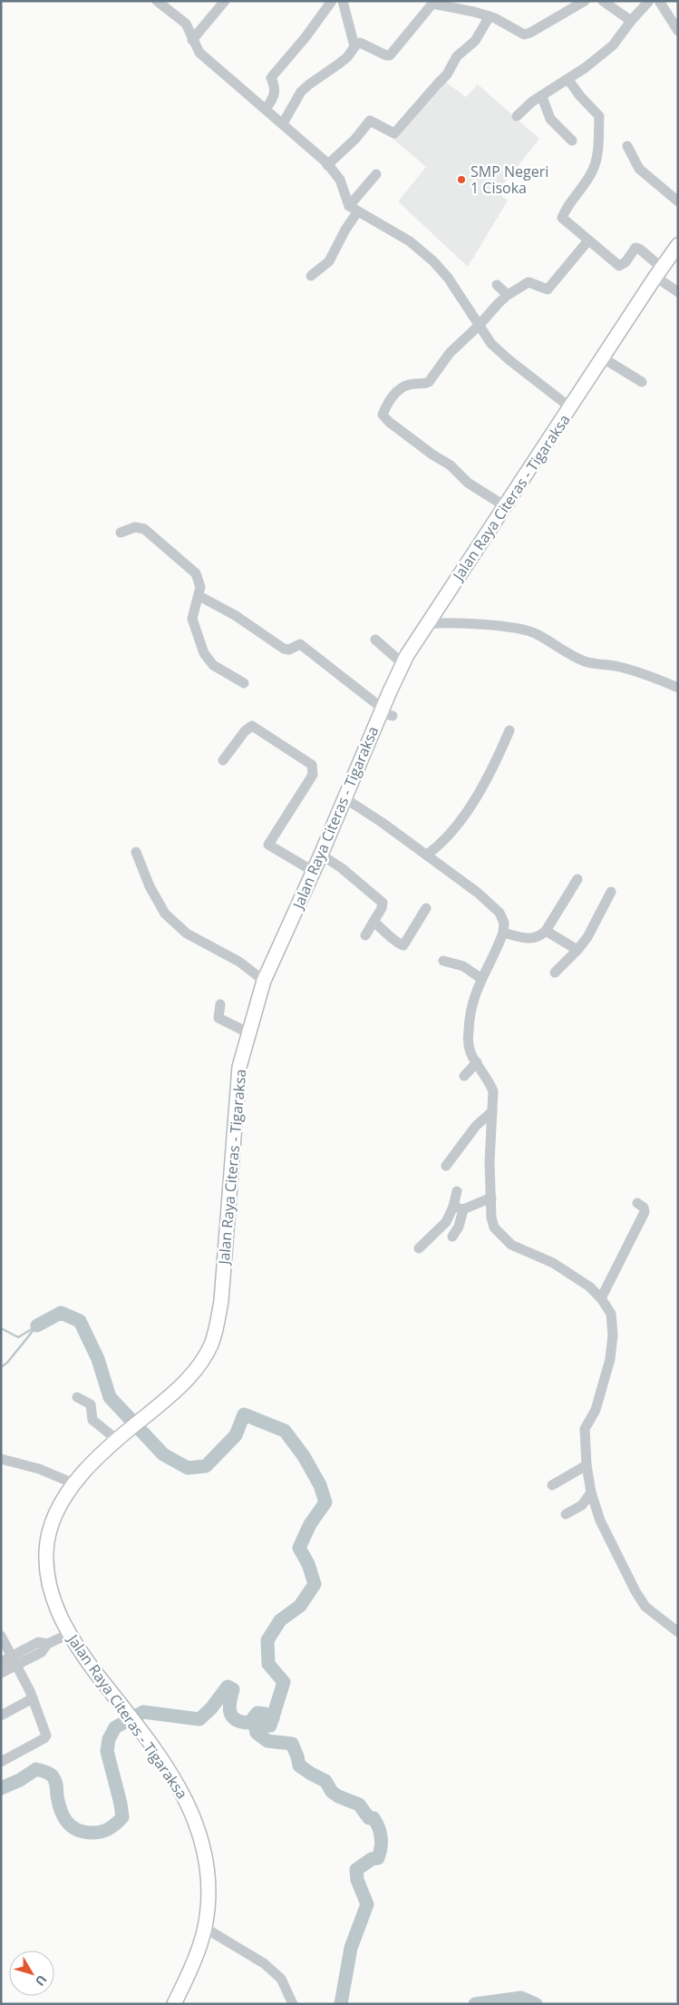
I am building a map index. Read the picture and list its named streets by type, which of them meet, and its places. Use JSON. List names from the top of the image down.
{
  "streets": {
    "main road": ["Jalan Raya Citeras - Tigaraksa"]
  },
  "places": ["SMP Negeri 1 Cisoka"],
  "north": "bottom right"
}
